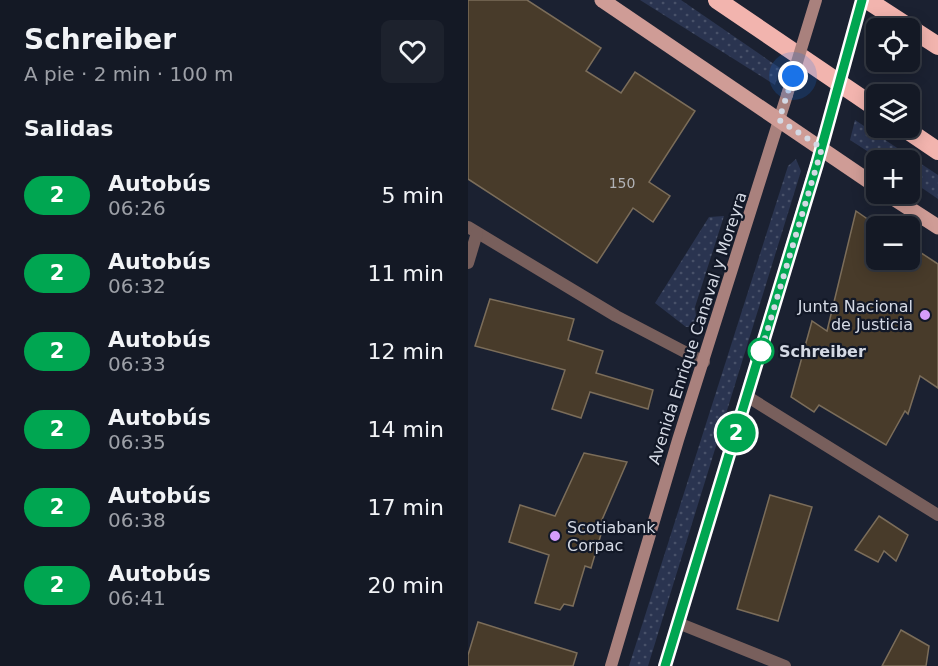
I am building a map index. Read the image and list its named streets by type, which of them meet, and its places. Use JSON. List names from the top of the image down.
{
  "streets": {
    "street": ["Avenida Enrique Canaval y Moreyra"]
  },
  "places": ["Junta Nacional de Justicia", "Schreiber", "Scotiabank Corpac"],
  "lines": ["bus line 2"],
  "house_numbers": ["150"],
  "page": {
    "heading": [
      ["Schreiber", "A pie · 2 min · 100 m"],
      "Salidas"
    ],
    "on_map": "2",
    "map_buttons": ["+", "−"],
    "list": [
      {
        "mark": "2",
        "name": "Autobús",
        "note": "06:26",
        "value": "5 min"
      },
      {
        "mark": "2",
        "name": "Autobús",
        "note": "06:32",
        "value": "11 min"
      },
      {
        "mark": "2",
        "name": "Autobús",
        "note": "06:33",
        "value": "12 min"
      },
      {
        "mark": "2",
        "name": "Autobús",
        "note": "06:35",
        "value": "14 min"
      },
      {
        "mark": "2",
        "name": "Autobús",
        "note": "06:38",
        "value": "17 min"
      },
      {
        "mark": "2",
        "name": "Autobús",
        "note": "06:41",
        "value": "20 min"
      }
    ]
  }
}
